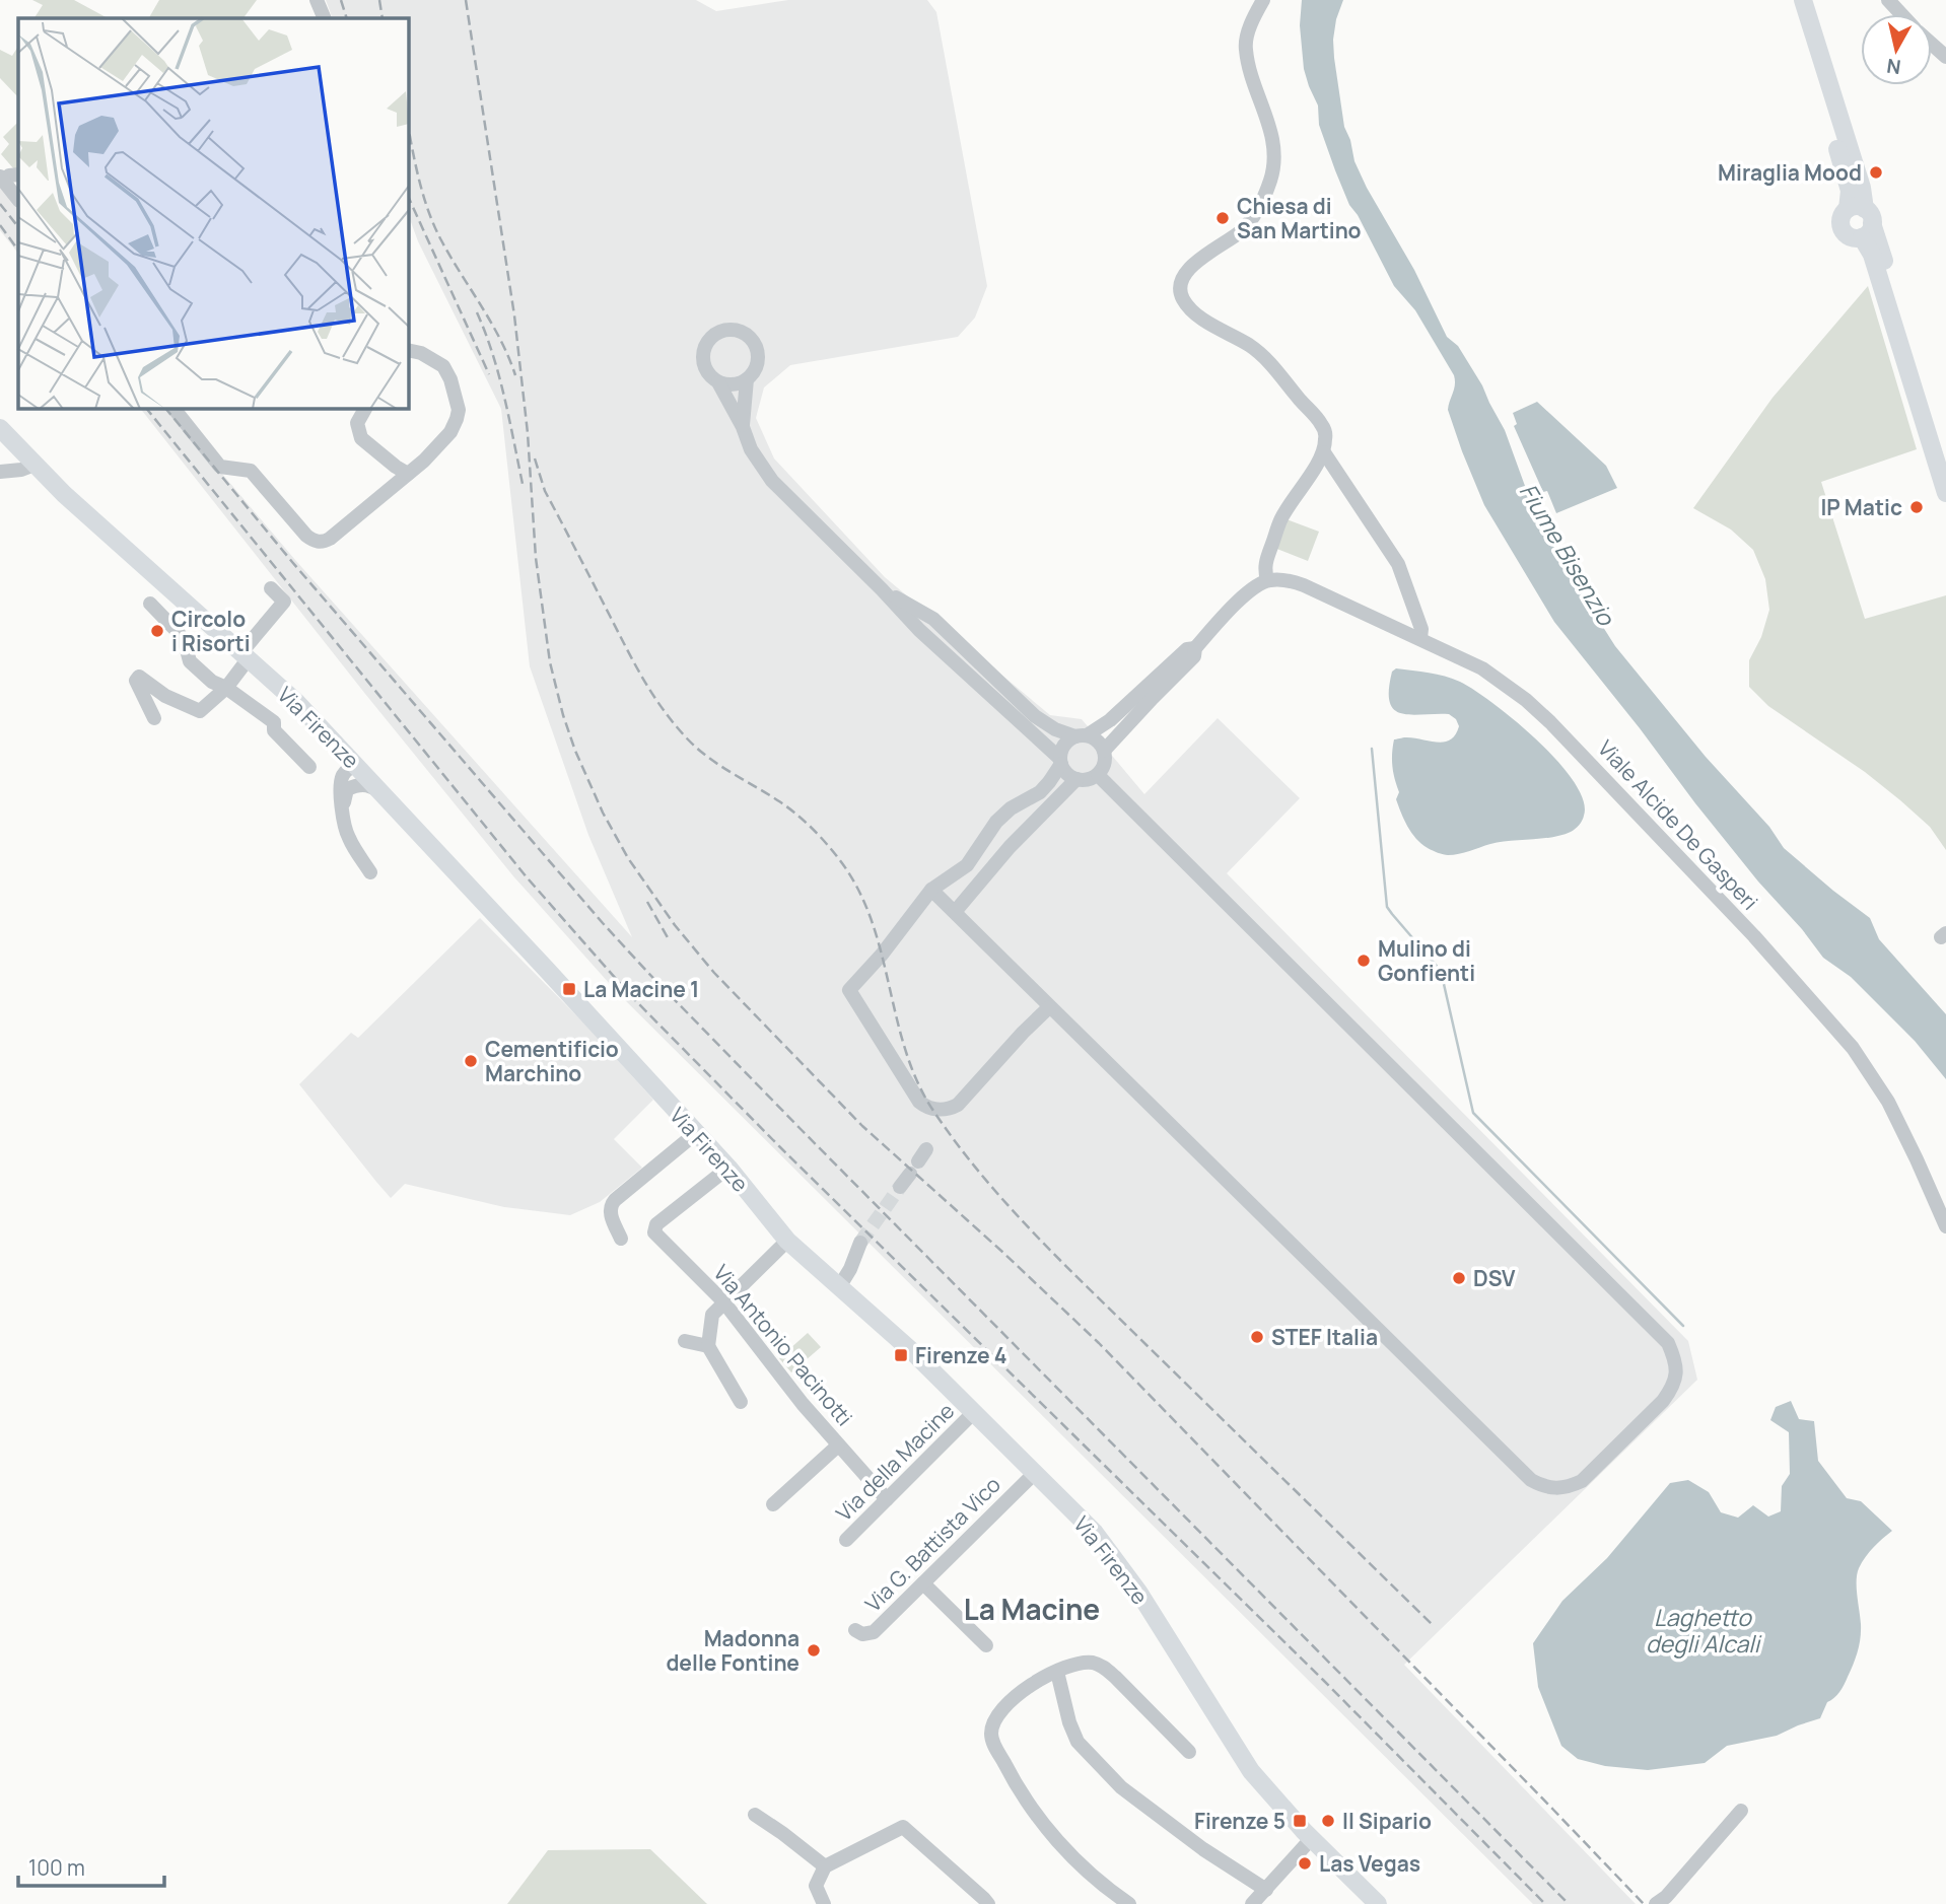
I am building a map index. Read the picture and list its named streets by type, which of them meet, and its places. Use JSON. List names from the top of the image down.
{
  "streets": {
    "main road": ["Via Firenze"],
    "street": [
      "Viale Alcide De Gasperi",
      "Via Antonio Pacinotti",
      "Via della Macine",
      "Via G. Battista Vico"
    ]
  },
  "crossings": [
    ["Via Firenze", "Via Antonio Pacinotti"],
    ["Via Firenze", "Via della Macine"],
    ["Via Firenze", "Via G. Battista Vico"],
    ["Via Antonio Pacinotti", "Via della Macine"]
  ],
  "districts": ["La Macine"],
  "water": ["Fiume Bisenzio", "Laghetto degli Alcali"],
  "places": {
    "other": [
      "Miraglia Mood",
      "Chiesa di San Martino",
      "IP Matic",
      "Circolo i Risorti",
      "Mulino di Gonfienti",
      "Cementificio Marchino",
      "DSV",
      "STEF Italia",
      "Madonna delle Fontine",
      "Il Sipario",
      "Las Vegas"
    ],
    "transit": ["La Macine 1", "Firenze 4", "Firenze 5"]
  },
  "scale_bar": "100 m",
  "north": "bottom"
}
